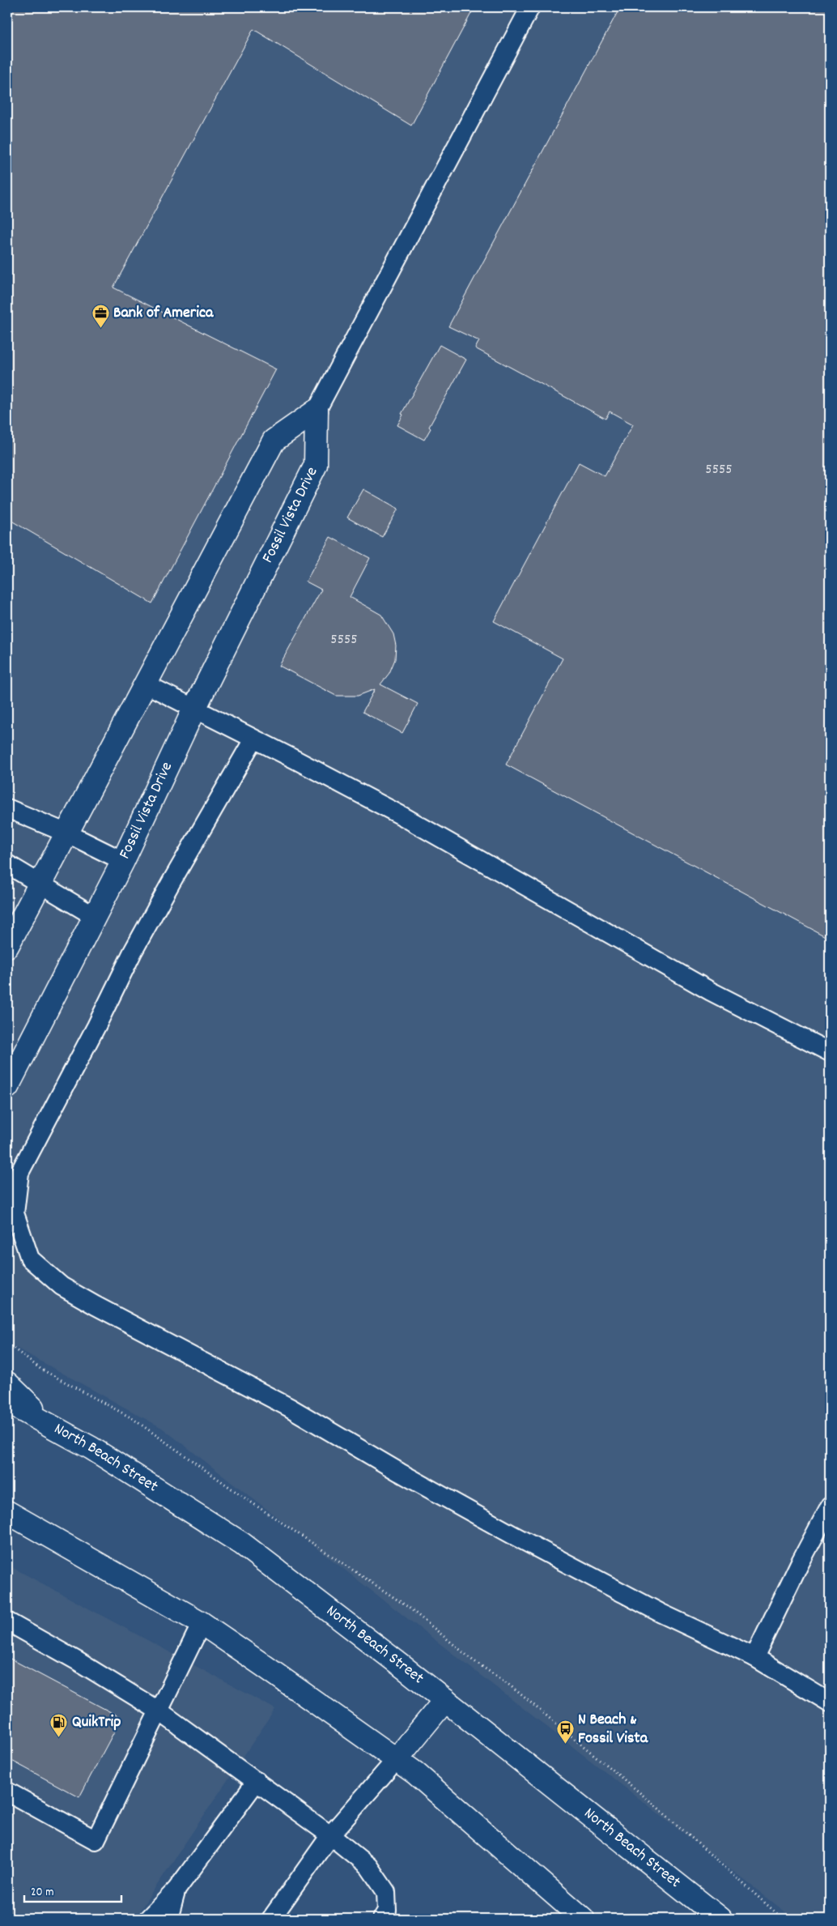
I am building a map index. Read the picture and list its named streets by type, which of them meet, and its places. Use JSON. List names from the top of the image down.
{
  "streets": {
    "main road": ["Fossil Vista Drive", "North Beach Street"]
  },
  "places": {
    "office": ["Bank of America"],
    "fuel station": ["QuikTrip"],
    "bus stop": ["N Beach & Fossil Vista"]
  },
  "house_numbers": ["5555", "5555"],
  "scale_bar": "20 m"
}
